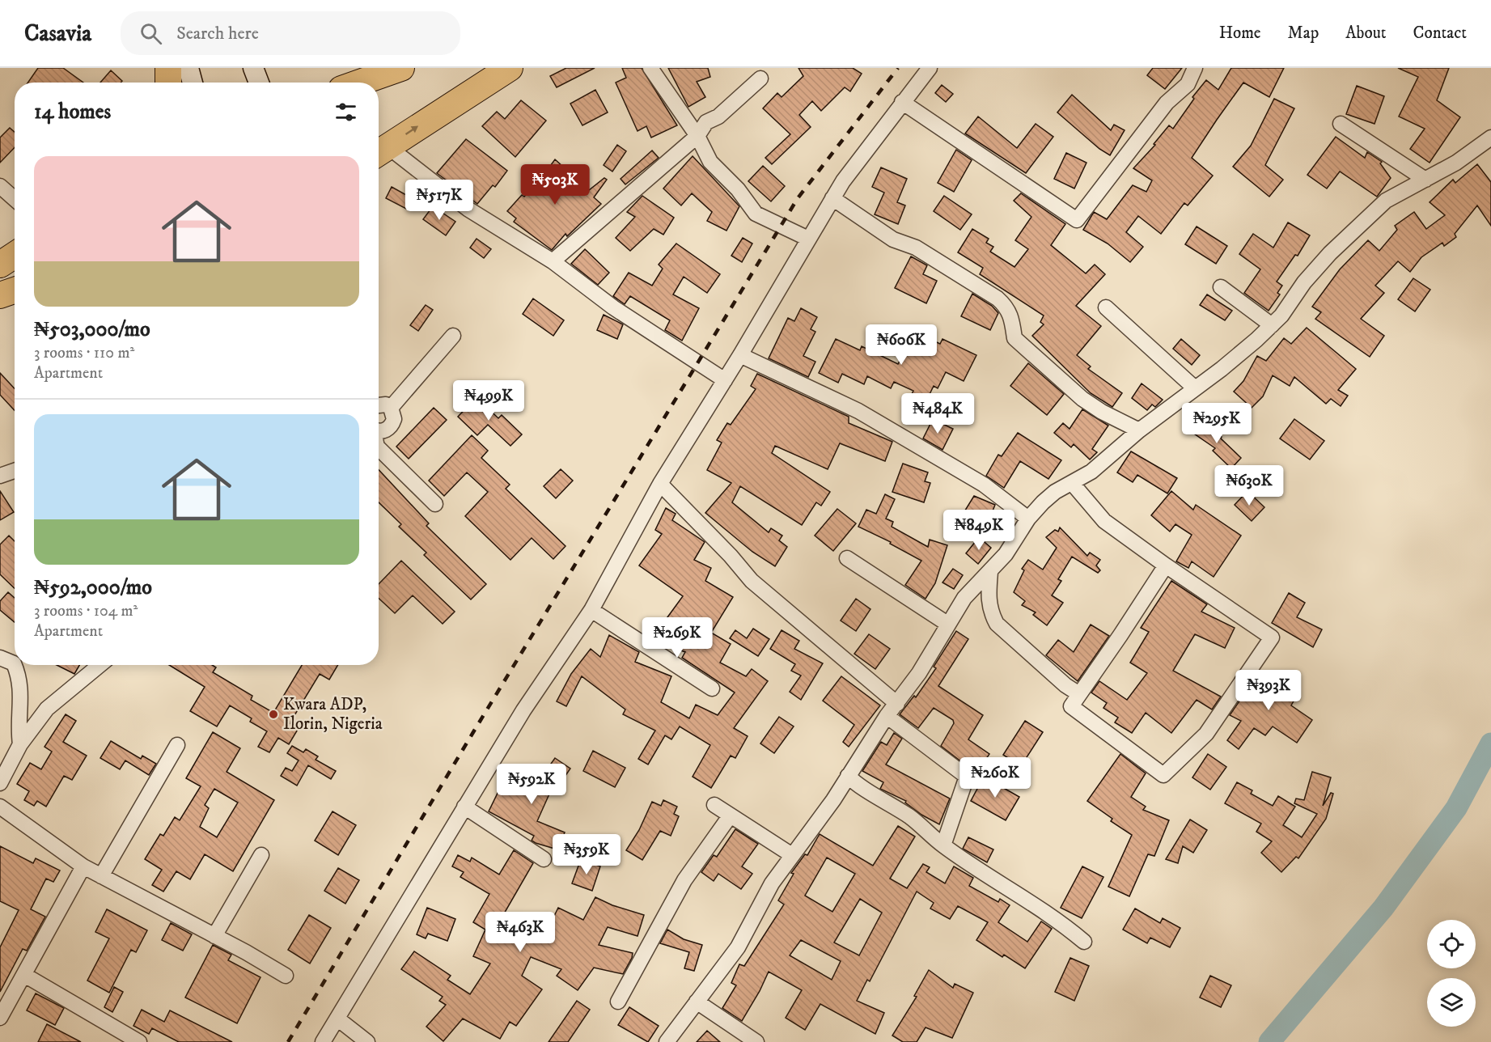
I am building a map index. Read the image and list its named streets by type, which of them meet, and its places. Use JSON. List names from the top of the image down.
{
  "places": ["Kwara ADP, Ilorin, Nigeria"],
  "page": {
    "header": "Casavia",
    "search": "Search here",
    "nav": [
      "Home",
      "Map",
      "About",
      "Contact"
    ],
    "heading": "14 homes",
    "list": [
      {
        "name": "₦503,000/mo",
        "note": "3 rooms · 110 m² · Apartment"
      },
      {
        "name": "₦592,000/mo",
        "note": "3 rooms · 104 m² · Apartment"
      }
    ],
    "price": [
      "₦503K",
      "₦517K",
      "₦606K",
      "₦499K",
      "₦484K",
      "₦295K",
      "₦630K",
      "₦849K",
      "₦269K",
      "₦393K",
      "₦260K",
      "₦592K",
      "₦359K",
      "₦463K"
    ]
  }
}
